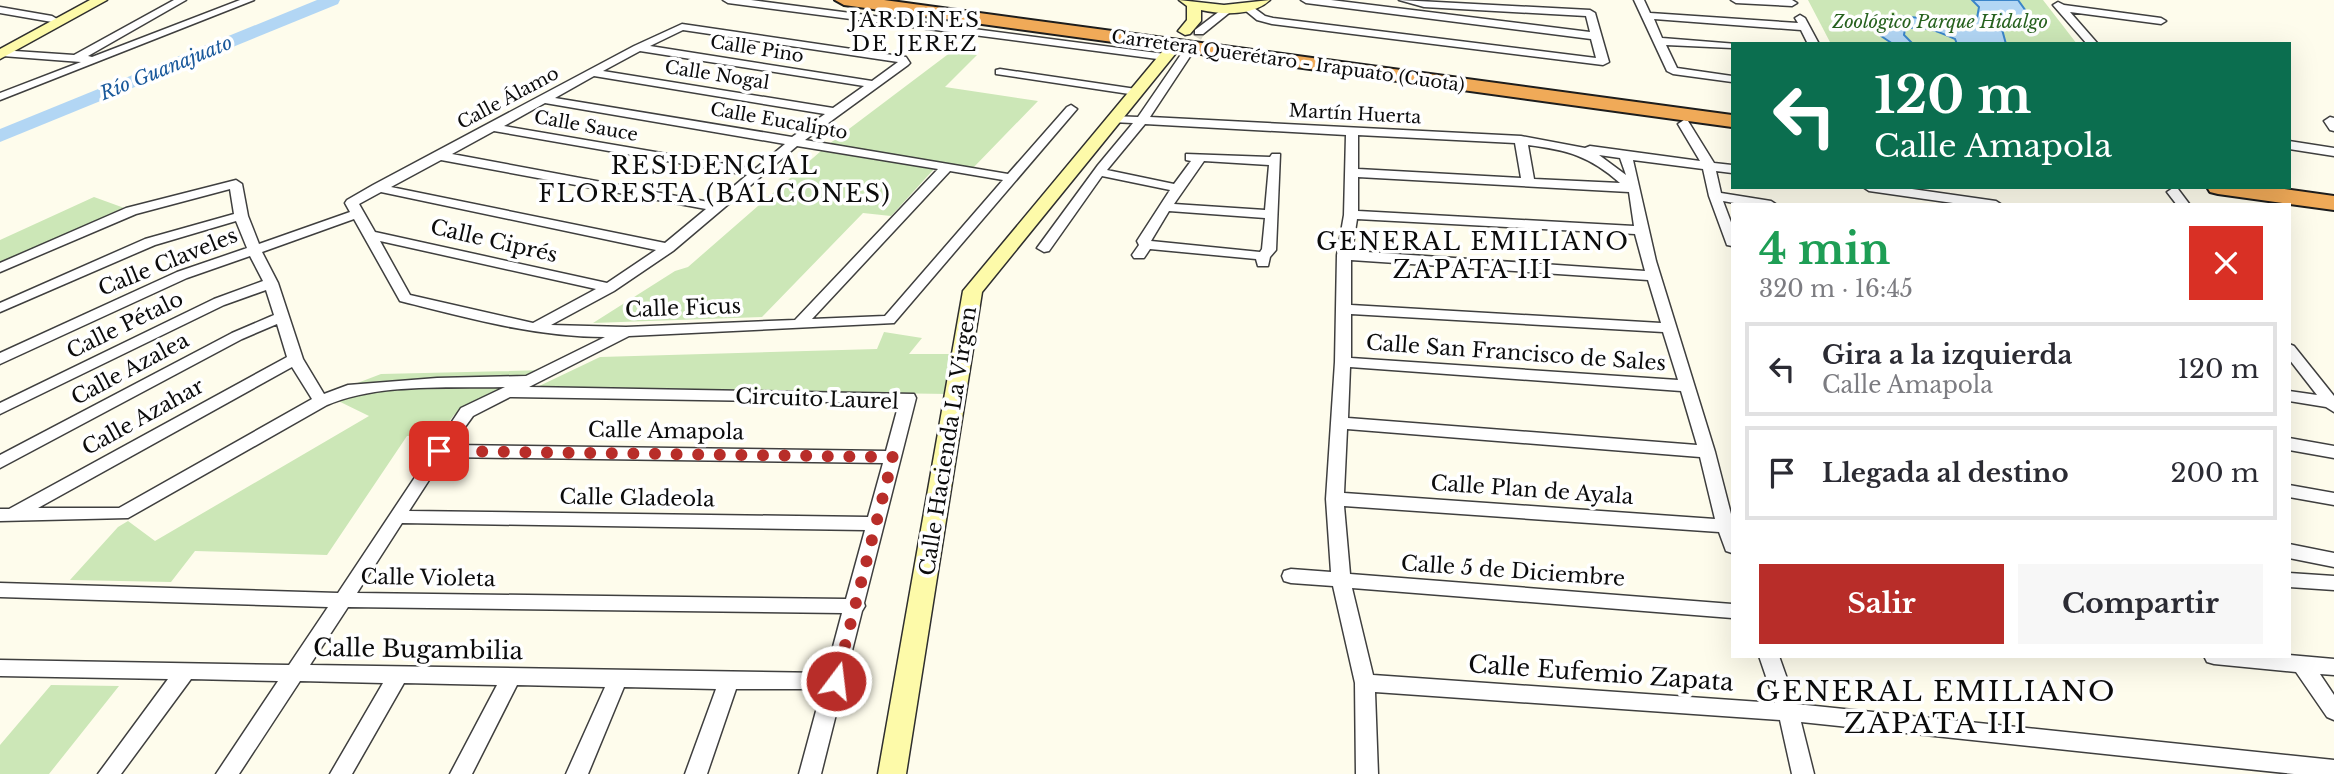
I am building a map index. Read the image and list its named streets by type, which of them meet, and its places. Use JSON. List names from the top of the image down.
{
  "streets": {
    "highway": ["Carretera Querétaro - Irapuato (Cuota)"],
    "street": [
      "Calle Pino",
      "Calle Nogal",
      "Calle Álamo",
      "Martín Huerta",
      "Calle Eucalipto",
      "Calle Sauce",
      "Calle Ciprés",
      "Calle Claveles",
      "Calle Ficus",
      "Calle Pétalo",
      "Calle San Francisco de Sales",
      "Calle Azalea",
      "Circuito Laurel",
      "Calle Azahar",
      "Calle Amapola",
      "Calle Hacienda La Virgen",
      "Calle Plan de Ayala",
      "Calle Gladeola",
      "Calle 5 de Diciembre",
      "Calle Violeta",
      "Calle Bugambilia",
      "Calle Eufemio Zapata"
    ]
  },
  "crossings": [
    ["Calle Pino", "Calle Álamo"],
    ["Calle Nogal", "Calle Álamo"],
    ["Calle Álamo", "Calle Eucalipto"],
    ["Calle Álamo", "Calle Sauce"],
    ["Calle Álamo", "Calle Claveles"],
    ["Calle Álamo", "Calle Ficus"],
    ["Martín Huerta", "Calle Hacienda La Virgen"],
    ["Calle Eucalipto", "Calle Ficus"],
    ["Calle Ciprés", "Calle Ficus"],
    ["Calle Claveles", "Calle Ficus"],
    ["Calle Ficus", "Circuito Laurel"],
    ["Circuito Laurel", "Calle Amapola"],
    ["Circuito Laurel", "Calle Gladeola"],
    ["Circuito Laurel", "Calle Violeta"],
    ["Circuito Laurel", "Calle Bugambilia"]
  ],
  "districts": [
    "JARDINES DE JEREZ",
    "RESIDENCIAL FLORESTA (BALCONES)",
    "GENERAL EMILIANO ZAPATA III",
    "GENERAL EMILIANO ZAPATA III"
  ],
  "water": ["Río Guanajuato"],
  "parks": ["Zoológico Parque Hidalgo"],
  "page": {
    "turn": ["120 m", "Calle Amapola"],
    "heading": ["4 min", "320 m · 16:45"],
    "list": [
      {
        "name": "Gira a la izquierda",
        "note": "Calle Amapola",
        "value": "120 m"
      },
      {
        "name": "Llegada al destino",
        "value": "200 m"
      }
    ],
    "buttons": ["Salir", "Compartir"]
  }
}
